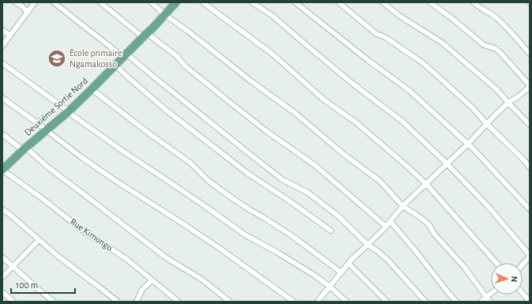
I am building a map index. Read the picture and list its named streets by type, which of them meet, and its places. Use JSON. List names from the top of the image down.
{
  "streets": {
    "main road": ["Deuxième Sortie Nord"],
    "street": ["Rue Kimongo"]
  },
  "crossings": [
    ["Deuxième Sortie Nord", "Rue Kimongo"]
  ],
  "places": {
    "school or university": ["École primaire Ngamakosso"]
  },
  "scale_bar": "100 m",
  "north": "right"
}
